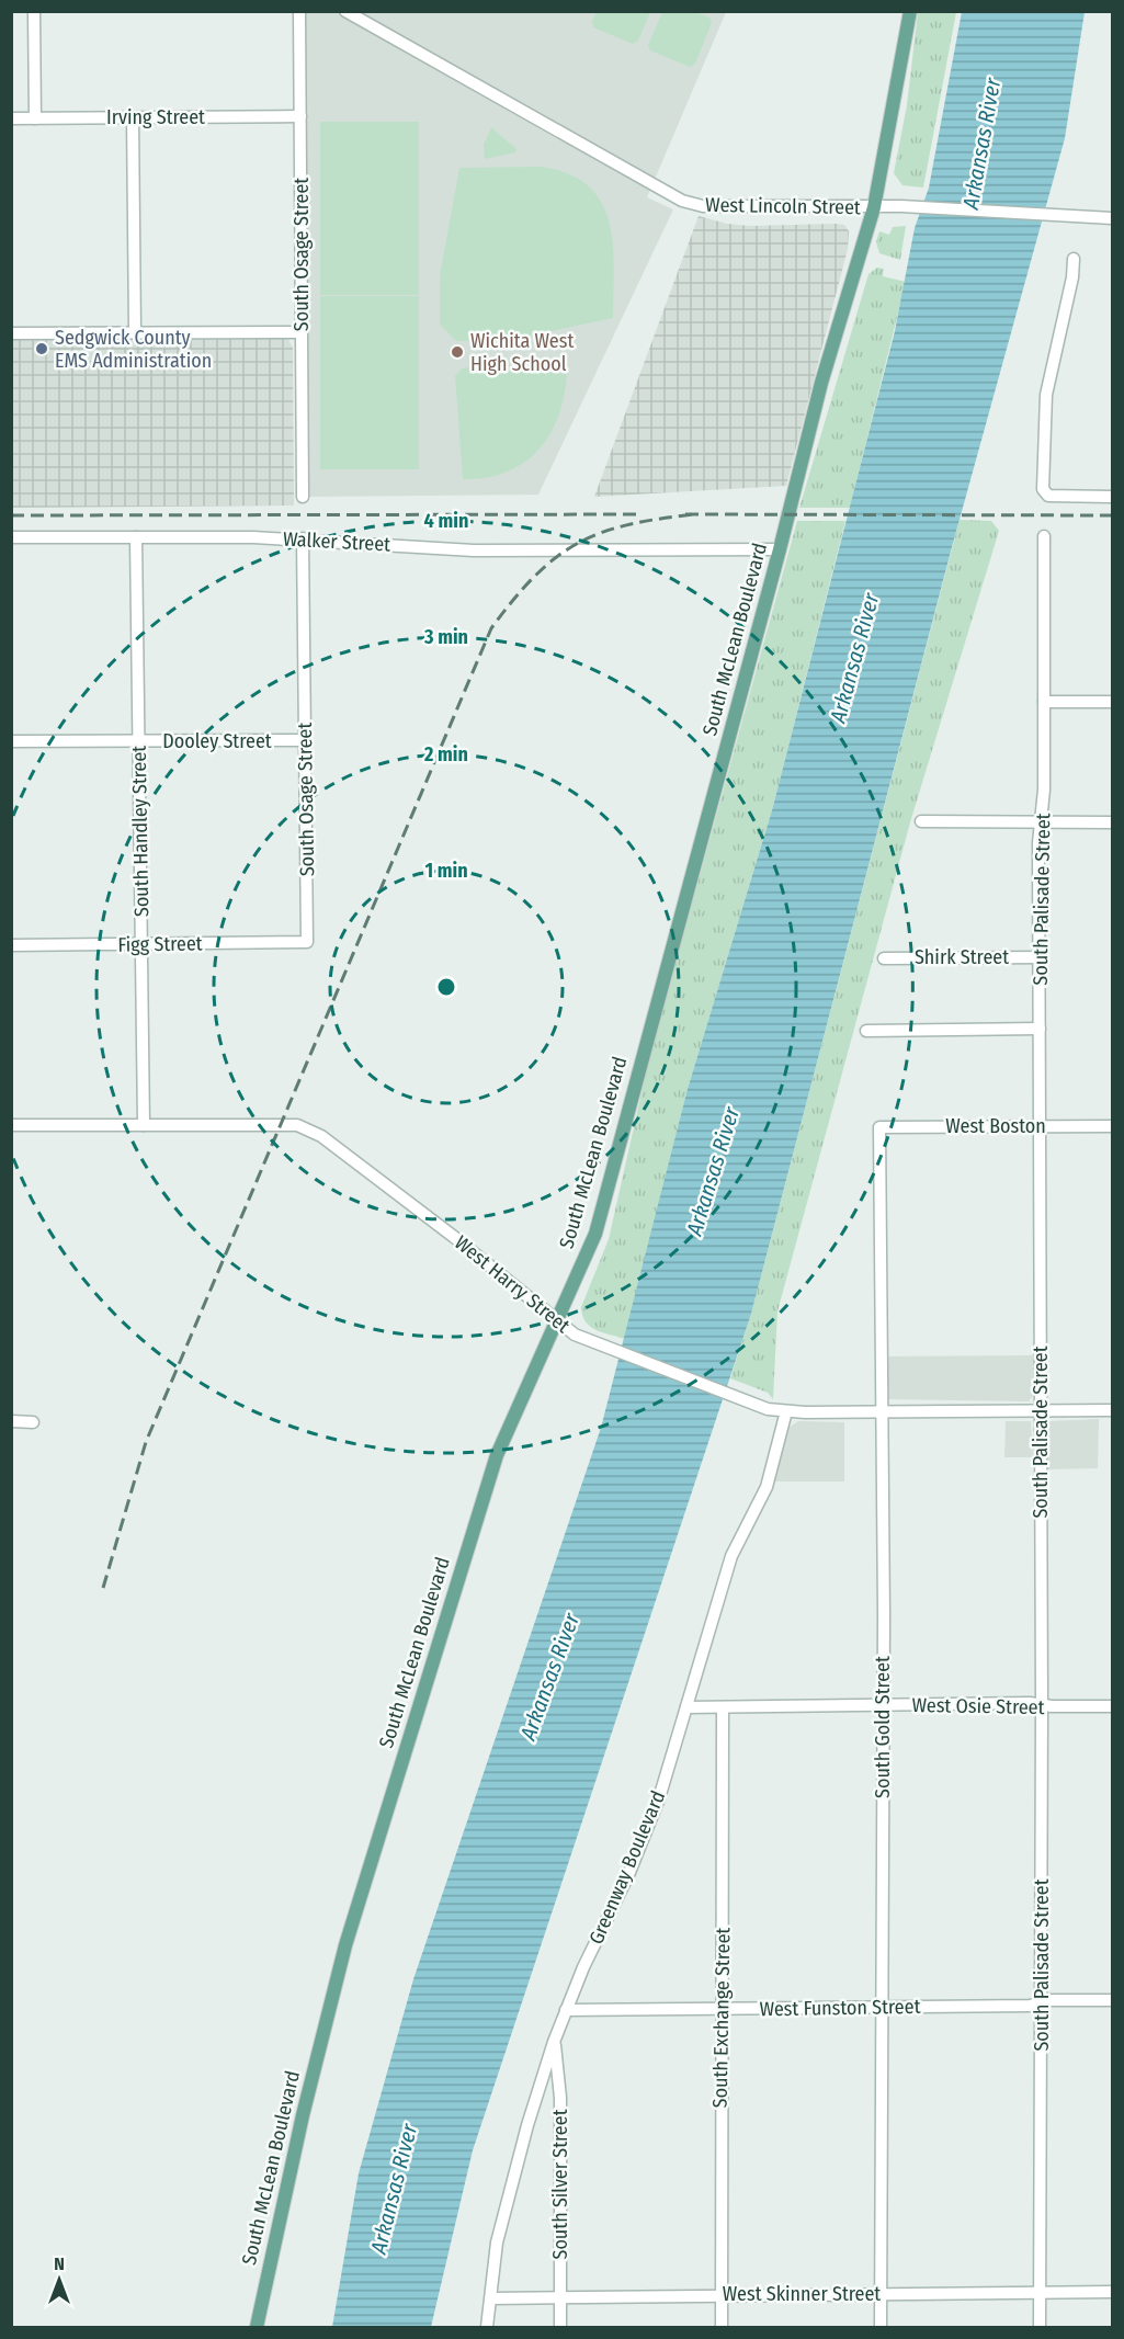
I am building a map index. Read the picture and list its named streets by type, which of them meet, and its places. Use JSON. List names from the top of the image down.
{
  "streets": {
    "main road": ["South McLean Boulevard"],
    "street": [
      "Irving Street",
      "West Lincoln Street",
      "South Osage Street",
      "Walker Street",
      "Dooley Street",
      "South Handley Street",
      "South Palisade Street",
      "Figg Street",
      "Shirk Street",
      "West Boston",
      "West Harry Street",
      "West Osie Street",
      "South Gold Street",
      "Greenway Boulevard",
      "West Funston Street",
      "South Exchange Street",
      "South Silver Street",
      "West Skinner Street"
    ]
  },
  "crossings": [
    ["Irving Street", "South Osage Street"],
    ["West Lincoln Street", "South McLean Boulevard"],
    ["South Osage Street", "Walker Street"],
    ["South Osage Street", "Dooley Street"],
    ["South Osage Street", "Figg Street"],
    ["Walker Street", "South McLean Boulevard"],
    ["Walker Street", "South Handley Street"],
    ["South McLean Boulevard", "West Harry Street"],
    ["Dooley Street", "South Handley Street"],
    ["South Handley Street", "Figg Street"],
    ["South Handley Street", "West Harry Street"],
    ["South Palisade Street", "Shirk Street"],
    ["South Palisade Street", "West Boston"],
    ["South Palisade Street", "West Harry Street"],
    ["South Palisade Street", "West Osie Street"],
    ["South Palisade Street", "West Funston Street"],
    ["South Palisade Street", "West Skinner Street"],
    ["West Boston", "South Gold Street"],
    ["West Harry Street", "South Gold Street"],
    ["West Harry Street", "Greenway Boulevard"],
    ["West Osie Street", "South Gold Street"],
    ["West Osie Street", "Greenway Boulevard"],
    ["West Osie Street", "South Exchange Street"],
    ["South Gold Street", "West Funston Street"],
    ["South Gold Street", "West Skinner Street"],
    ["Greenway Boulevard", "West Funston Street"],
    ["Greenway Boulevard", "South Silver Street"],
    ["Greenway Boulevard", "West Skinner Street"],
    ["West Funston Street", "South Exchange Street"],
    ["South Exchange Street", "West Skinner Street"],
    ["South Silver Street", "West Skinner Street"]
  ],
  "water": ["Arkansas River"],
  "places": ["Sedgwick County EMS Administration", "Wichita West High School"],
  "north": "top",
  "rings": [
    "4 min",
    "3 min",
    "2 min",
    "1 min"
  ]
}
